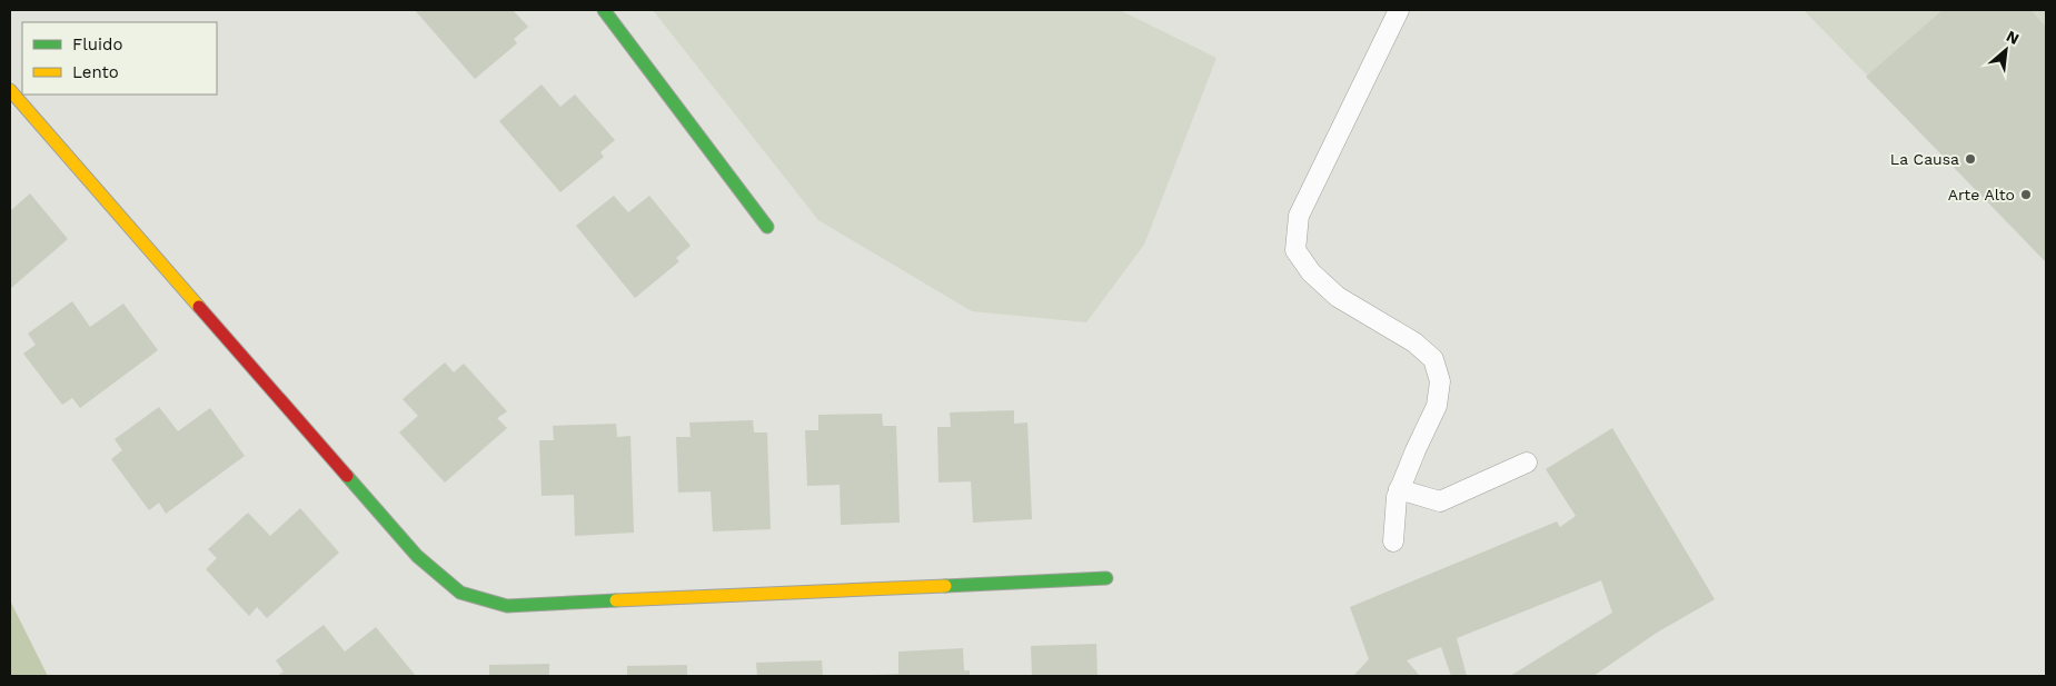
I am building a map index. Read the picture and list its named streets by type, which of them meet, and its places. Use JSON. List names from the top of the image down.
{
  "places": ["La Causa", "Arte Alto"],
  "legend": ["Fluido", "Lento"],
  "north": "top right"
}
